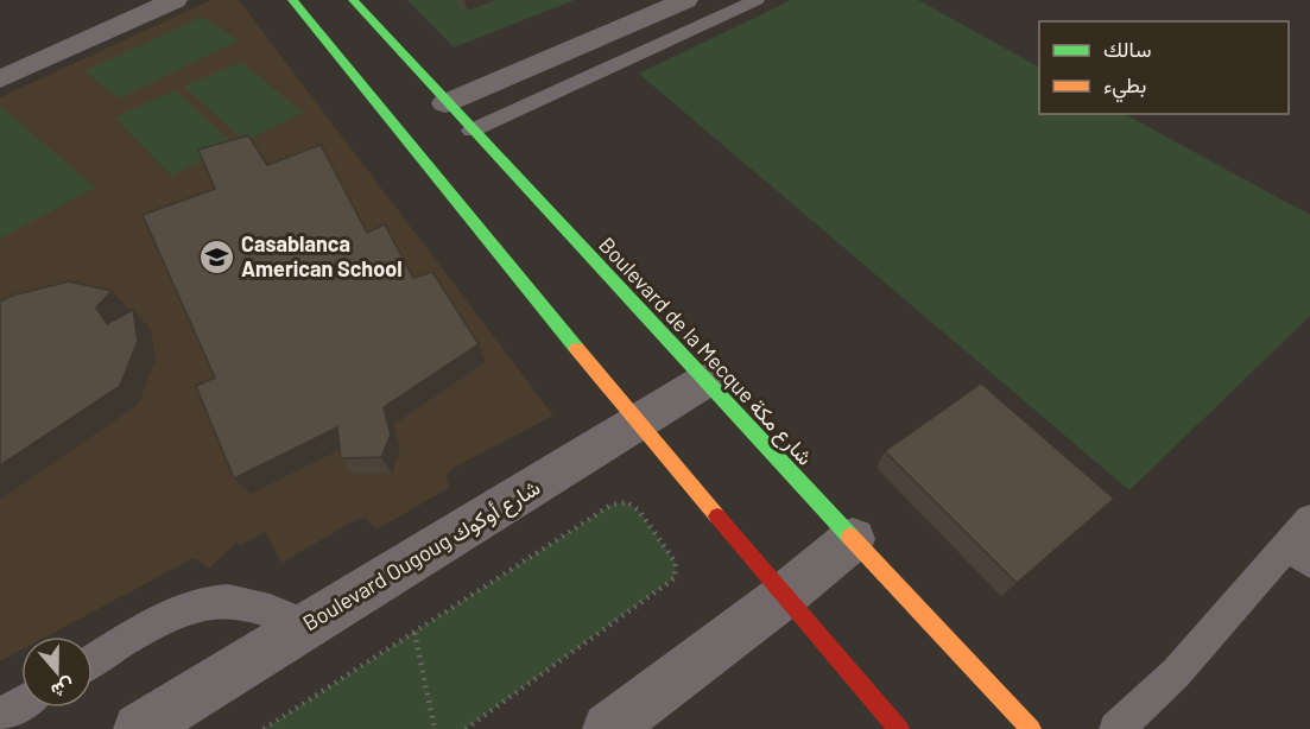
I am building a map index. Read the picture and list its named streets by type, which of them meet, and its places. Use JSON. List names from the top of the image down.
{
  "streets": {
    "main road": ["Boulevard de la Mecque شارع مكة"],
    "street": ["Boulevard Ougoug شارع أوكوك"]
  },
  "crossings": [
    ["Boulevard de la Mecque شارع مكة", "Boulevard Ougoug شارع أوكوك"]
  ],
  "places": {
    "school or university": ["Casablanca American School"]
  },
  "legend": ["سالك", "بطيء"],
  "north": "bottom"
}
